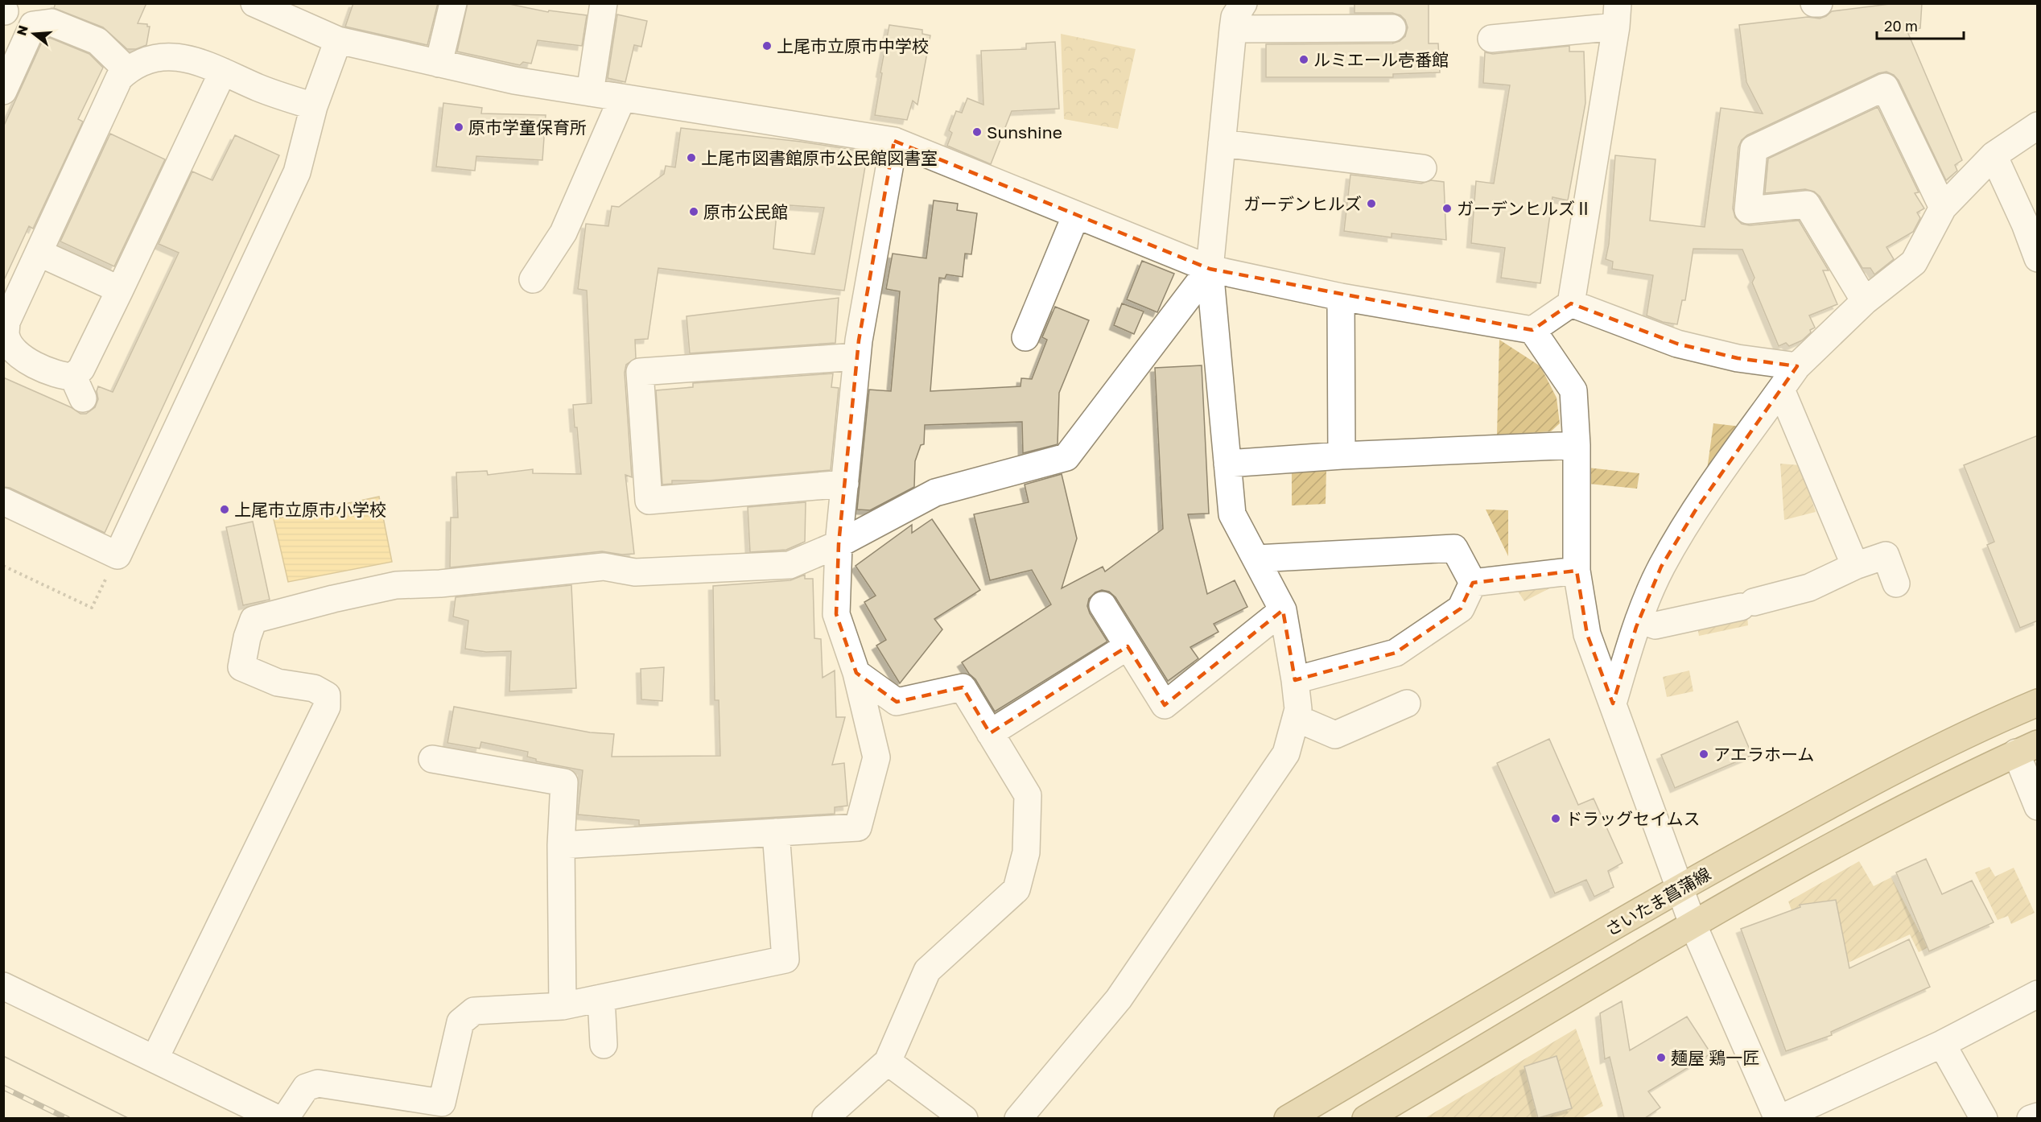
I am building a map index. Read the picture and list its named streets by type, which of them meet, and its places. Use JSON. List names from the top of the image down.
{
  "streets": {
    "main road": ["さいたま菖蒲線"]
  },
  "places": [
    "上尾市立原市中学校",
    "ルミエール壱番館",
    "原市学童保育所",
    "Sunshine",
    "上尾市図書館原市公民館図書室",
    "ガーデンヒルズ",
    "ガーデンヒルズⅡ",
    "原市公民館",
    "上尾市立原市小学校",
    "アエラホーム",
    "ドラッグセイムス",
    "麺屋 鶏一匠"
  ],
  "scale_bar": "20 m",
  "north": "left"
}
